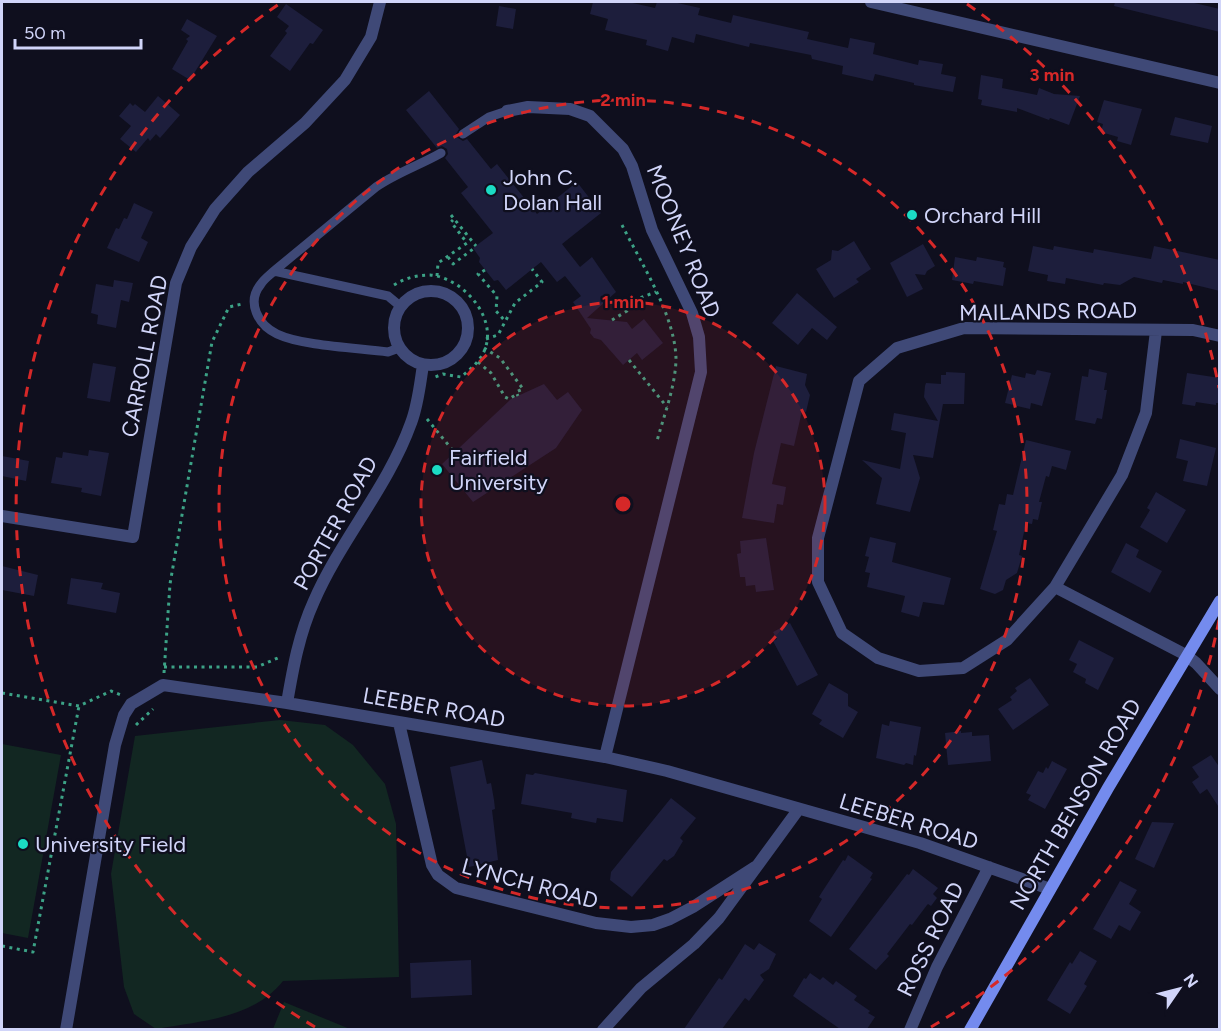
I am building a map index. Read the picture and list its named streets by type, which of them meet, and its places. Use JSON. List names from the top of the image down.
{
  "streets": {
    "main road": ["NORTH BENSON ROAD"],
    "street": [
      "MOONEY ROAD",
      "MAILANDS ROAD",
      "CARROLL ROAD",
      "PORTER ROAD",
      "LEEBER ROAD",
      "LYNCH ROAD",
      "ROSS ROAD"
    ]
  },
  "crossings": [
    ["MOONEY ROAD", "LEEBER ROAD"],
    ["PORTER ROAD", "LEEBER ROAD"],
    ["LEEBER ROAD", "NORTH BENSON ROAD"],
    ["LEEBER ROAD", "LYNCH ROAD"],
    ["LEEBER ROAD", "ROSS ROAD"]
  ],
  "places": [
    "John C. Dolan Hall",
    "Orchard Hill",
    "Fairfield University",
    "University Field"
  ],
  "scale_bar": "50 m",
  "north": "top right",
  "rings": ["3 min", "2 min", "1 min"]
}
